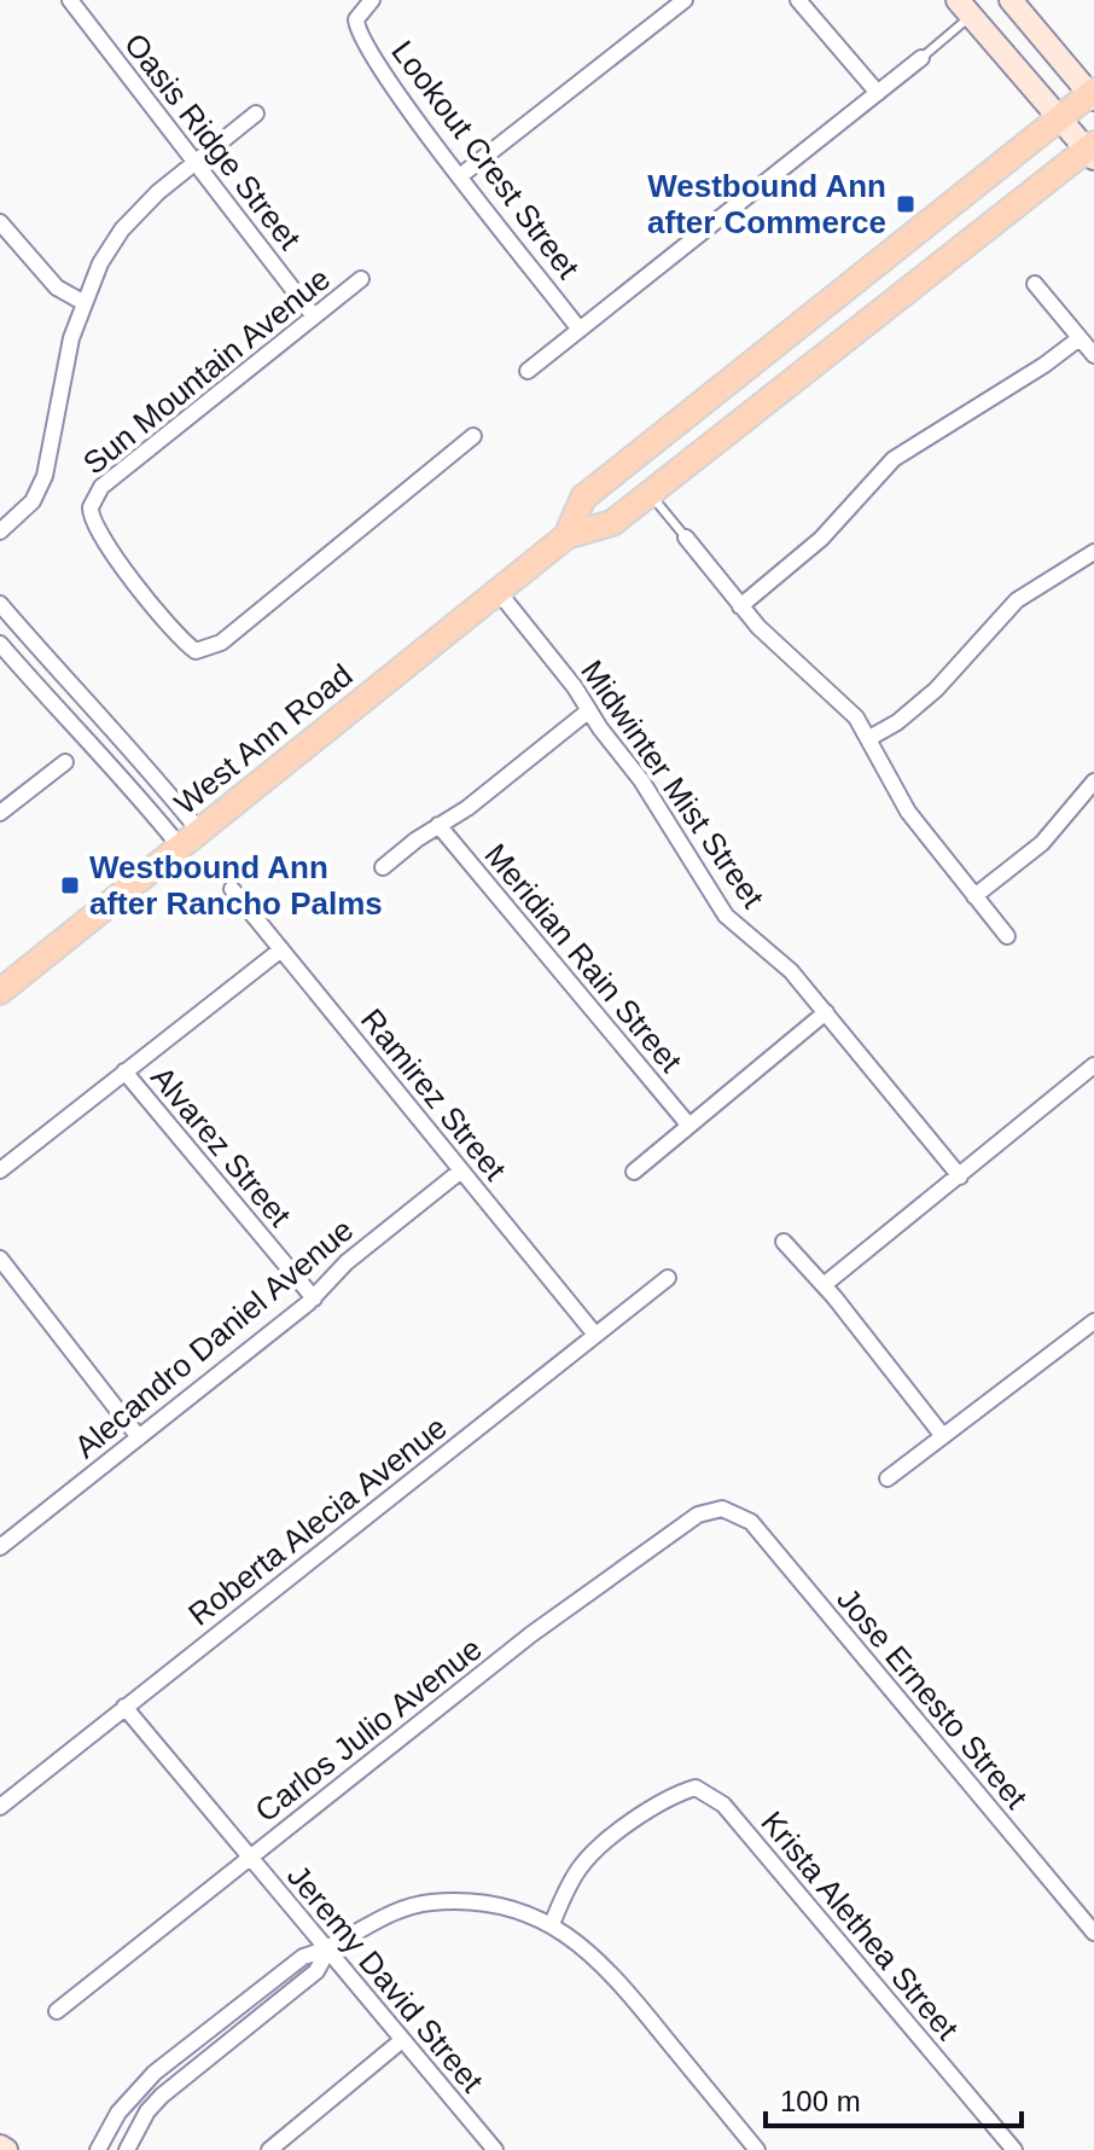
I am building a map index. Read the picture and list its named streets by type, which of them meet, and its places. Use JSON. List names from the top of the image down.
{
  "streets": {
    "main road": ["West Ann Road"],
    "street": [
      "Oasis Ridge Street",
      "Lookout Crest Street",
      "Sun Mountain Avenue",
      "Midwinter Mist Street",
      "Meridian Rain Street",
      "Ramirez Street",
      "Alvarez Street",
      "Alecandro Daniel Avenue",
      "Roberta Alecia Avenue",
      "Jose Ernesto Street",
      "Carlos Julio Avenue",
      "Krista Alethea Street",
      "Jeremy David Street"
    ]
  },
  "crossings": [
    ["Oasis Ridge Street", "Sun Mountain Avenue"],
    ["West Ann Road", "Midwinter Mist Street"],
    ["Ramirez Street", "Alecandro Daniel Avenue"],
    ["Ramirez Street", "Roberta Alecia Avenue"],
    ["Alvarez Street", "Alecandro Daniel Avenue"],
    ["Roberta Alecia Avenue", "Jeremy David Street"],
    ["Jose Ernesto Street", "Carlos Julio Avenue"],
    ["Carlos Julio Avenue", "Jeremy David Street"]
  ],
  "places": {
    "transit": ["Westbound Ann after Commerce", "Westbound Ann after Rancho Palms"]
  },
  "scale_bar": "100 m"
}
